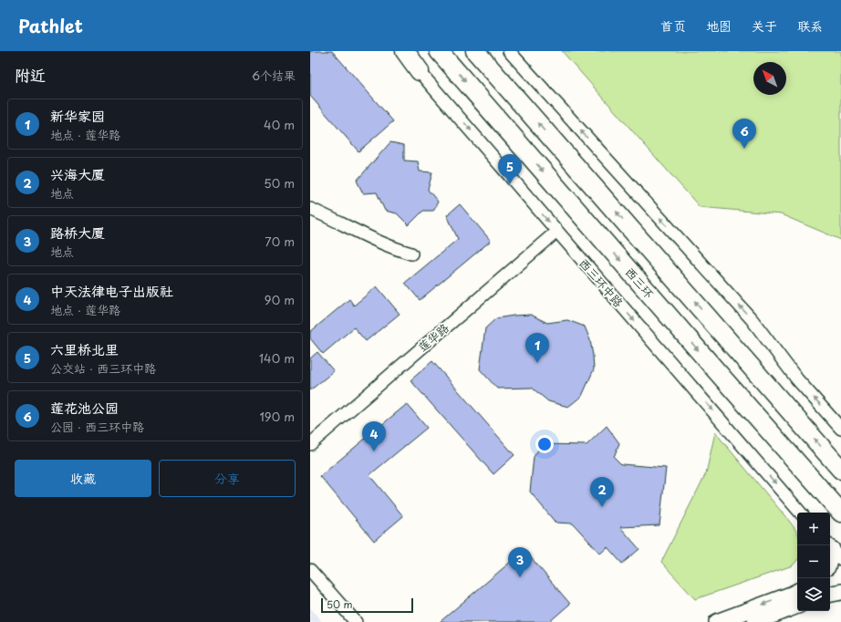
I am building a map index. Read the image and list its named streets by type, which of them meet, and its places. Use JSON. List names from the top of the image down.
{
  "streets": {
    "highway": ["西三环"],
    "street": ["西三环中路", "莲华路"]
  },
  "crossings": [
    ["西三环中路", "莲华路"]
  ],
  "scale_bar": "50 m",
  "north": "top left",
  "page": {
    "header": "Pathlet",
    "nav": [
      "首页",
      "地图",
      "关于",
      "联系"
    ],
    "heading": ["附近", "6个结果"],
    "list": [
      {
        "mark": "1",
        "name": "新华家园",
        "note": "地点 · 莲华路",
        "value": "40 m"
      },
      {
        "mark": "2",
        "name": "兴海大厦",
        "note": "地点",
        "value": "50 m"
      },
      {
        "mark": "3",
        "name": "路桥大厦",
        "note": "地点",
        "value": "70 m"
      },
      {
        "mark": "4",
        "name": "中天法律电子出版社",
        "note": "地点 · 莲华路",
        "value": "90 m"
      },
      {
        "mark": "5",
        "name": "六里桥北里",
        "note": "公交站 · 西三环中路",
        "value": "140 m"
      },
      {
        "mark": "6",
        "name": "莲花池公园",
        "note": "公园 · 西三环中路",
        "value": "190 m"
      }
    ],
    "pins": [
      "6",
      "5",
      "1",
      "4",
      "2",
      "3"
    ],
    "buttons": ["收藏", "分享"],
    "map_buttons": ["+", "−"],
    "scale": "50 m"
  }
}
